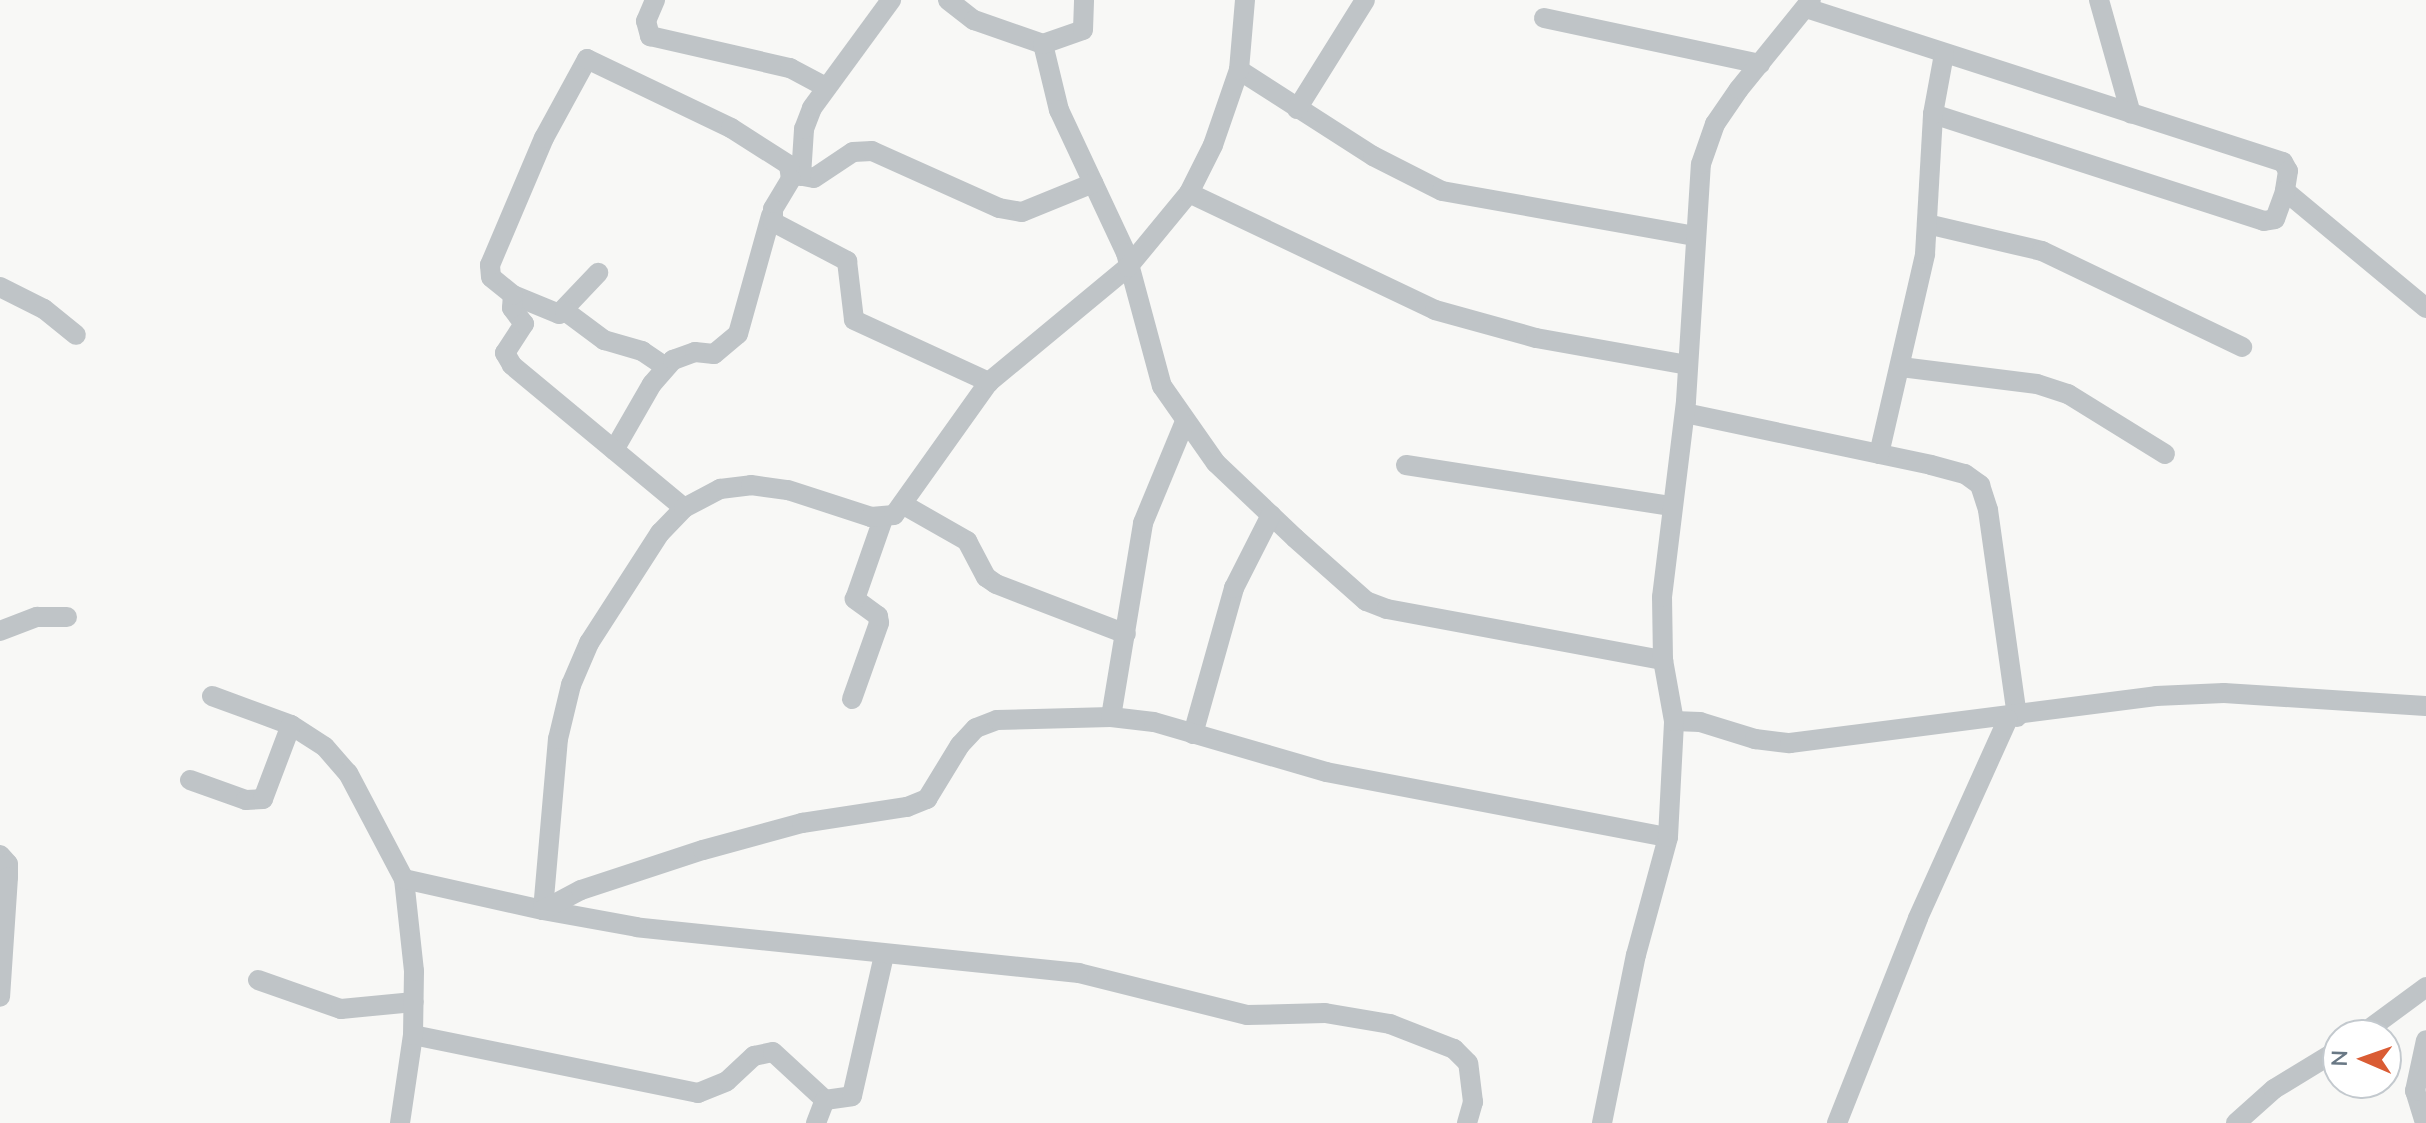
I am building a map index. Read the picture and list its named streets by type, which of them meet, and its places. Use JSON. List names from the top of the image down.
{
  "north": "left"
}
